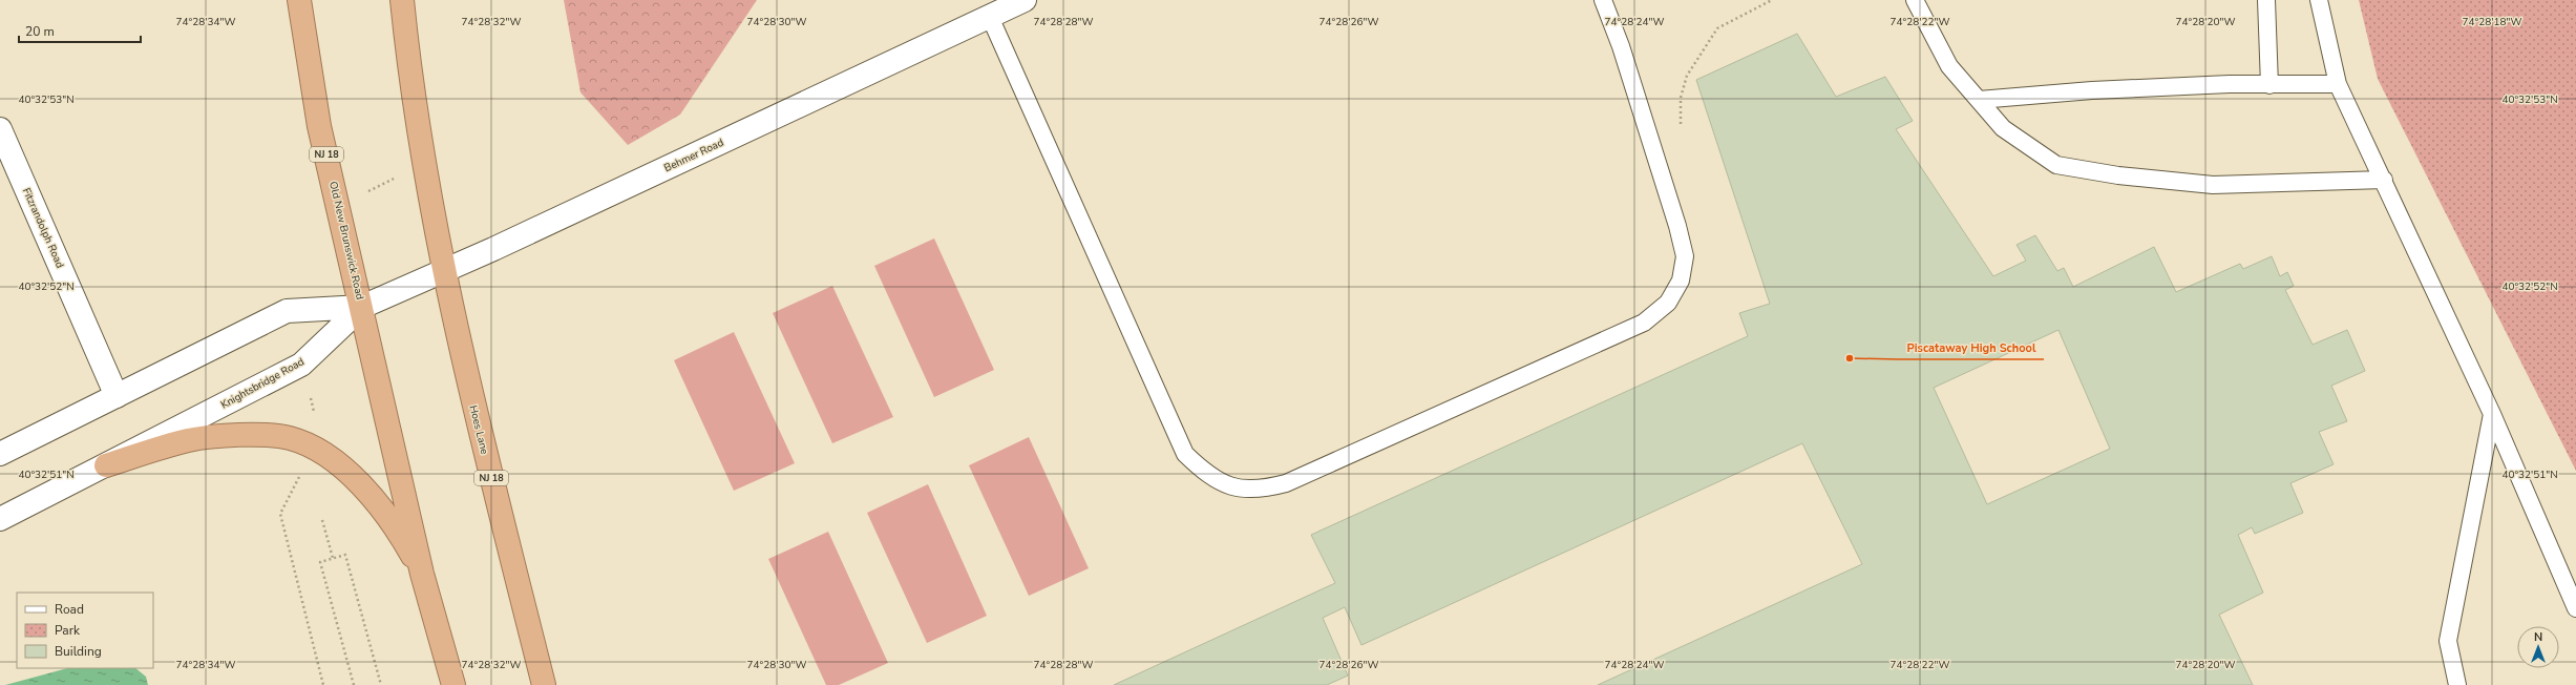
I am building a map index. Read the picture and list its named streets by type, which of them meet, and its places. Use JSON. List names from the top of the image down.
{
  "streets": {
    "highway": ["NJ 18", "Old New Brunswick Road", "Hoes Lane"],
    "street": ["Behmer Road", "Fitzrandolph Road", "Knightsbridge Road"]
  },
  "crossings": [
    ["NJ 18", "Behmer Road"],
    ["NJ 18", "Old New Brunswick Road"],
    ["NJ 18", "Knightsbridge Road"],
    ["NJ 18", "Hoes Lane"],
    ["Behmer Road", "Old New Brunswick Road"],
    ["Behmer Road", "Knightsbridge Road"],
    ["Behmer Road", "Hoes Lane"],
    ["Old New Brunswick Road", "Knightsbridge Road"]
  ],
  "places": ["Piscataway High School"],
  "legend": ["Road", "Park", "Building"],
  "scale_bar": "20 m",
  "north": "top",
  "coordinates": [
    "74°28'34\"W",
    "74°28'32\"W",
    "74°28'30\"W",
    "74°28'28\"W",
    "74°28'26\"W",
    "74°28'24\"W",
    "74°28'22\"W",
    "74°28'20\"W",
    "74°28'18\"W",
    "40°32'53\"N",
    "40°32'52\"N",
    "40°32'51\"N"
  ]
}
